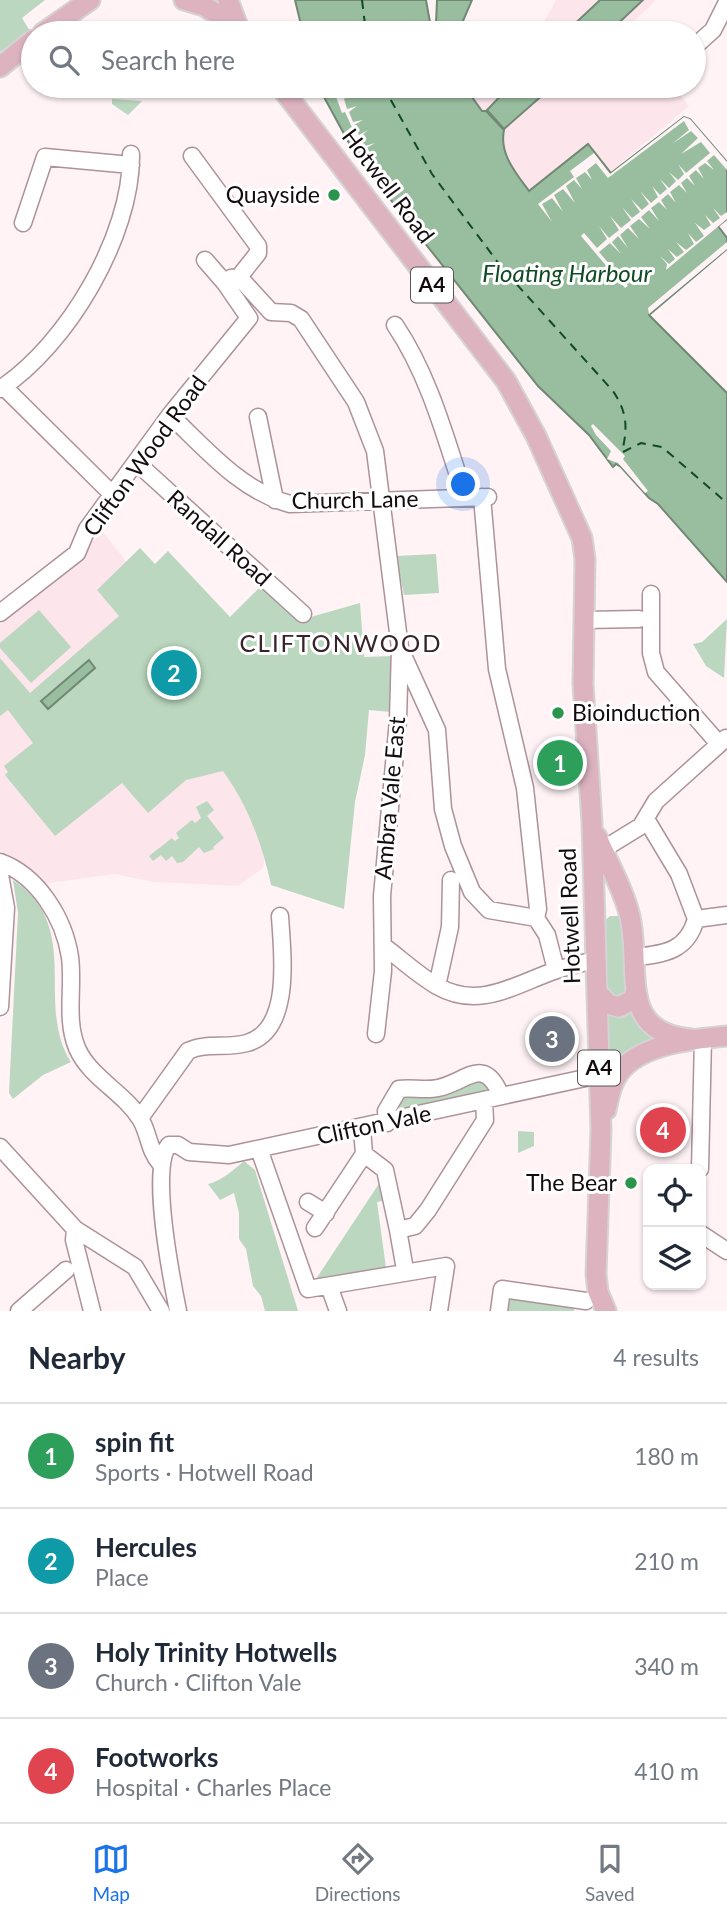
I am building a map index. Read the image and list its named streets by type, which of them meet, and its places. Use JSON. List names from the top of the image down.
{
  "streets": {
    "main road": ["Hotwell Road", "A4"],
    "street": [
      "Clifton Wood Road",
      "Church Lane",
      "Randall Road",
      "Ambra Vale East",
      "Clifton Vale"
    ]
  },
  "crossings": [
    ["Hotwell Road", "A4"],
    ["Hotwell Road", "Clifton Vale"],
    ["Clifton Wood Road", "Church Lane"],
    ["Clifton Wood Road", "Randall Road"]
  ],
  "districts": ["CLIFTONWOOD"],
  "water": ["Floating Harbour"],
  "places": ["Quayside", "Bioinduction", "The Bear"],
  "page": {
    "search": "Search here",
    "pins": [
      "2",
      "1",
      "3",
      "4"
    ],
    "heading": ["Nearby", "4 results"],
    "list": [
      {
        "mark": "1",
        "name": "spin fit",
        "note": "Sports · Hotwell Road",
        "value": "180 m"
      },
      {
        "mark": "2",
        "name": "Hercules",
        "note": "Place",
        "value": "210 m"
      },
      {
        "mark": "3",
        "name": "Holy Trinity Hotwells",
        "note": "Church · Clifton Vale",
        "value": "340 m"
      },
      {
        "mark": "4",
        "name": "Footworks",
        "note": "Hospital · Charles Place",
        "value": "410 m"
      }
    ],
    "nav": ["Map", "Directions", "Saved"]
  }
}
